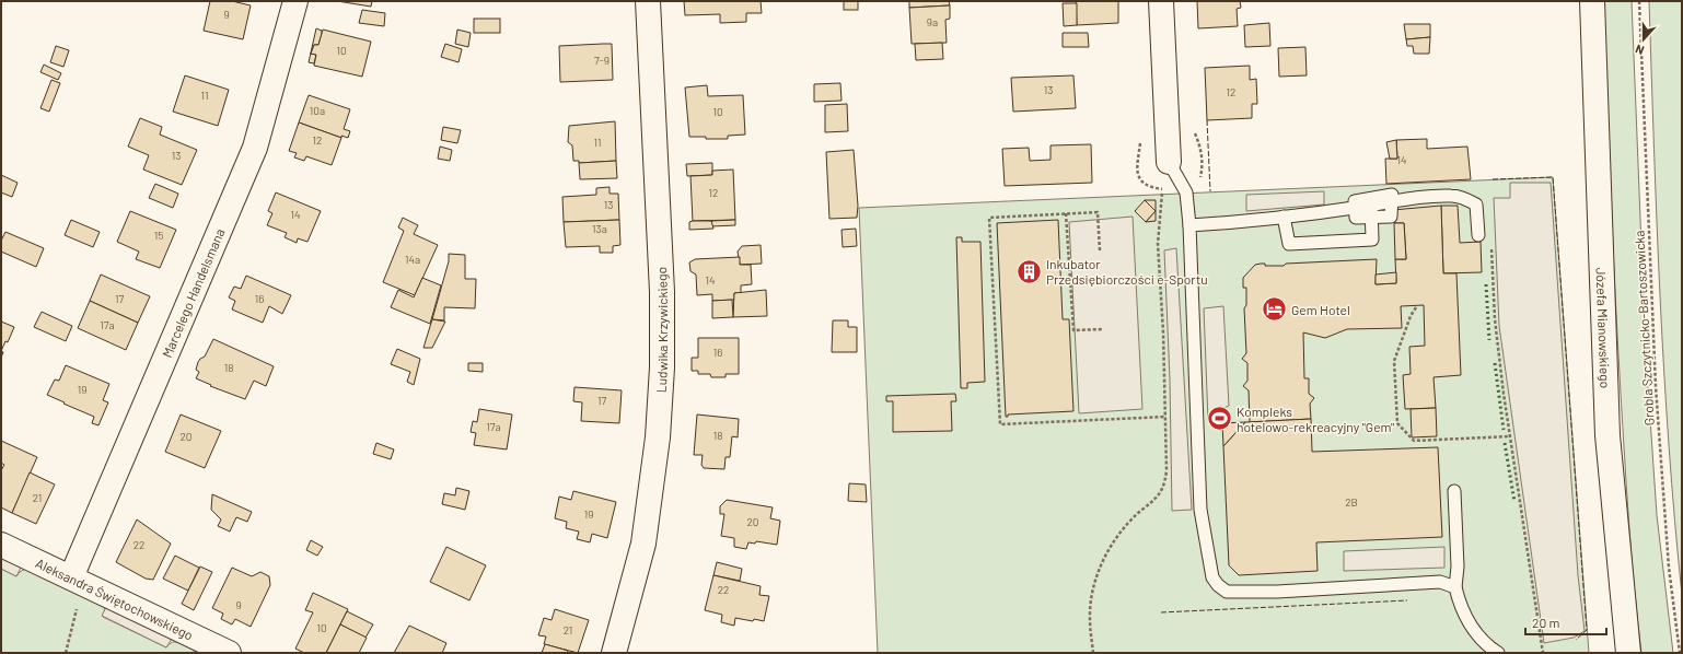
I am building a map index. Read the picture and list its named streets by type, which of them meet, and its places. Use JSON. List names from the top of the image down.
{
  "streets": {
    "street": [
      "Marcelego Handelsmana",
      "Józefa Mianowskiego",
      "Ludwika Krzywickiego",
      "Aleksandra Świętochowskiego"
    ],
    "path": ["Grobla Szczytnicko-Bartoszowicka"]
  },
  "crossings": [
    ["Marcelego Handelsmana", "Aleksandra Świętochowskiego"]
  ],
  "places": {
    "building": ["Inkubator Przedsiębiorczości e-Sportu"],
    "hotel": ["Gem Hotel"],
    "sports": ["Kompleks hotelowo-rekreacyjny \"Gem\""]
  },
  "house_numbers": [
    "9",
    "9a",
    "10",
    "7-9",
    "13",
    "12",
    "11",
    "10a",
    "10",
    "12",
    "11",
    "13",
    "14",
    "12",
    "13",
    "14",
    "13a",
    "15",
    "14a",
    "14",
    "17",
    "16",
    "17a",
    "16",
    "18",
    "19",
    "17",
    "17a",
    "18",
    "20",
    "21",
    "2B",
    "19",
    "20",
    "22",
    "22",
    "9",
    "10",
    "21"
  ],
  "scale_bar": "20 m",
  "north": "bottom"
}
